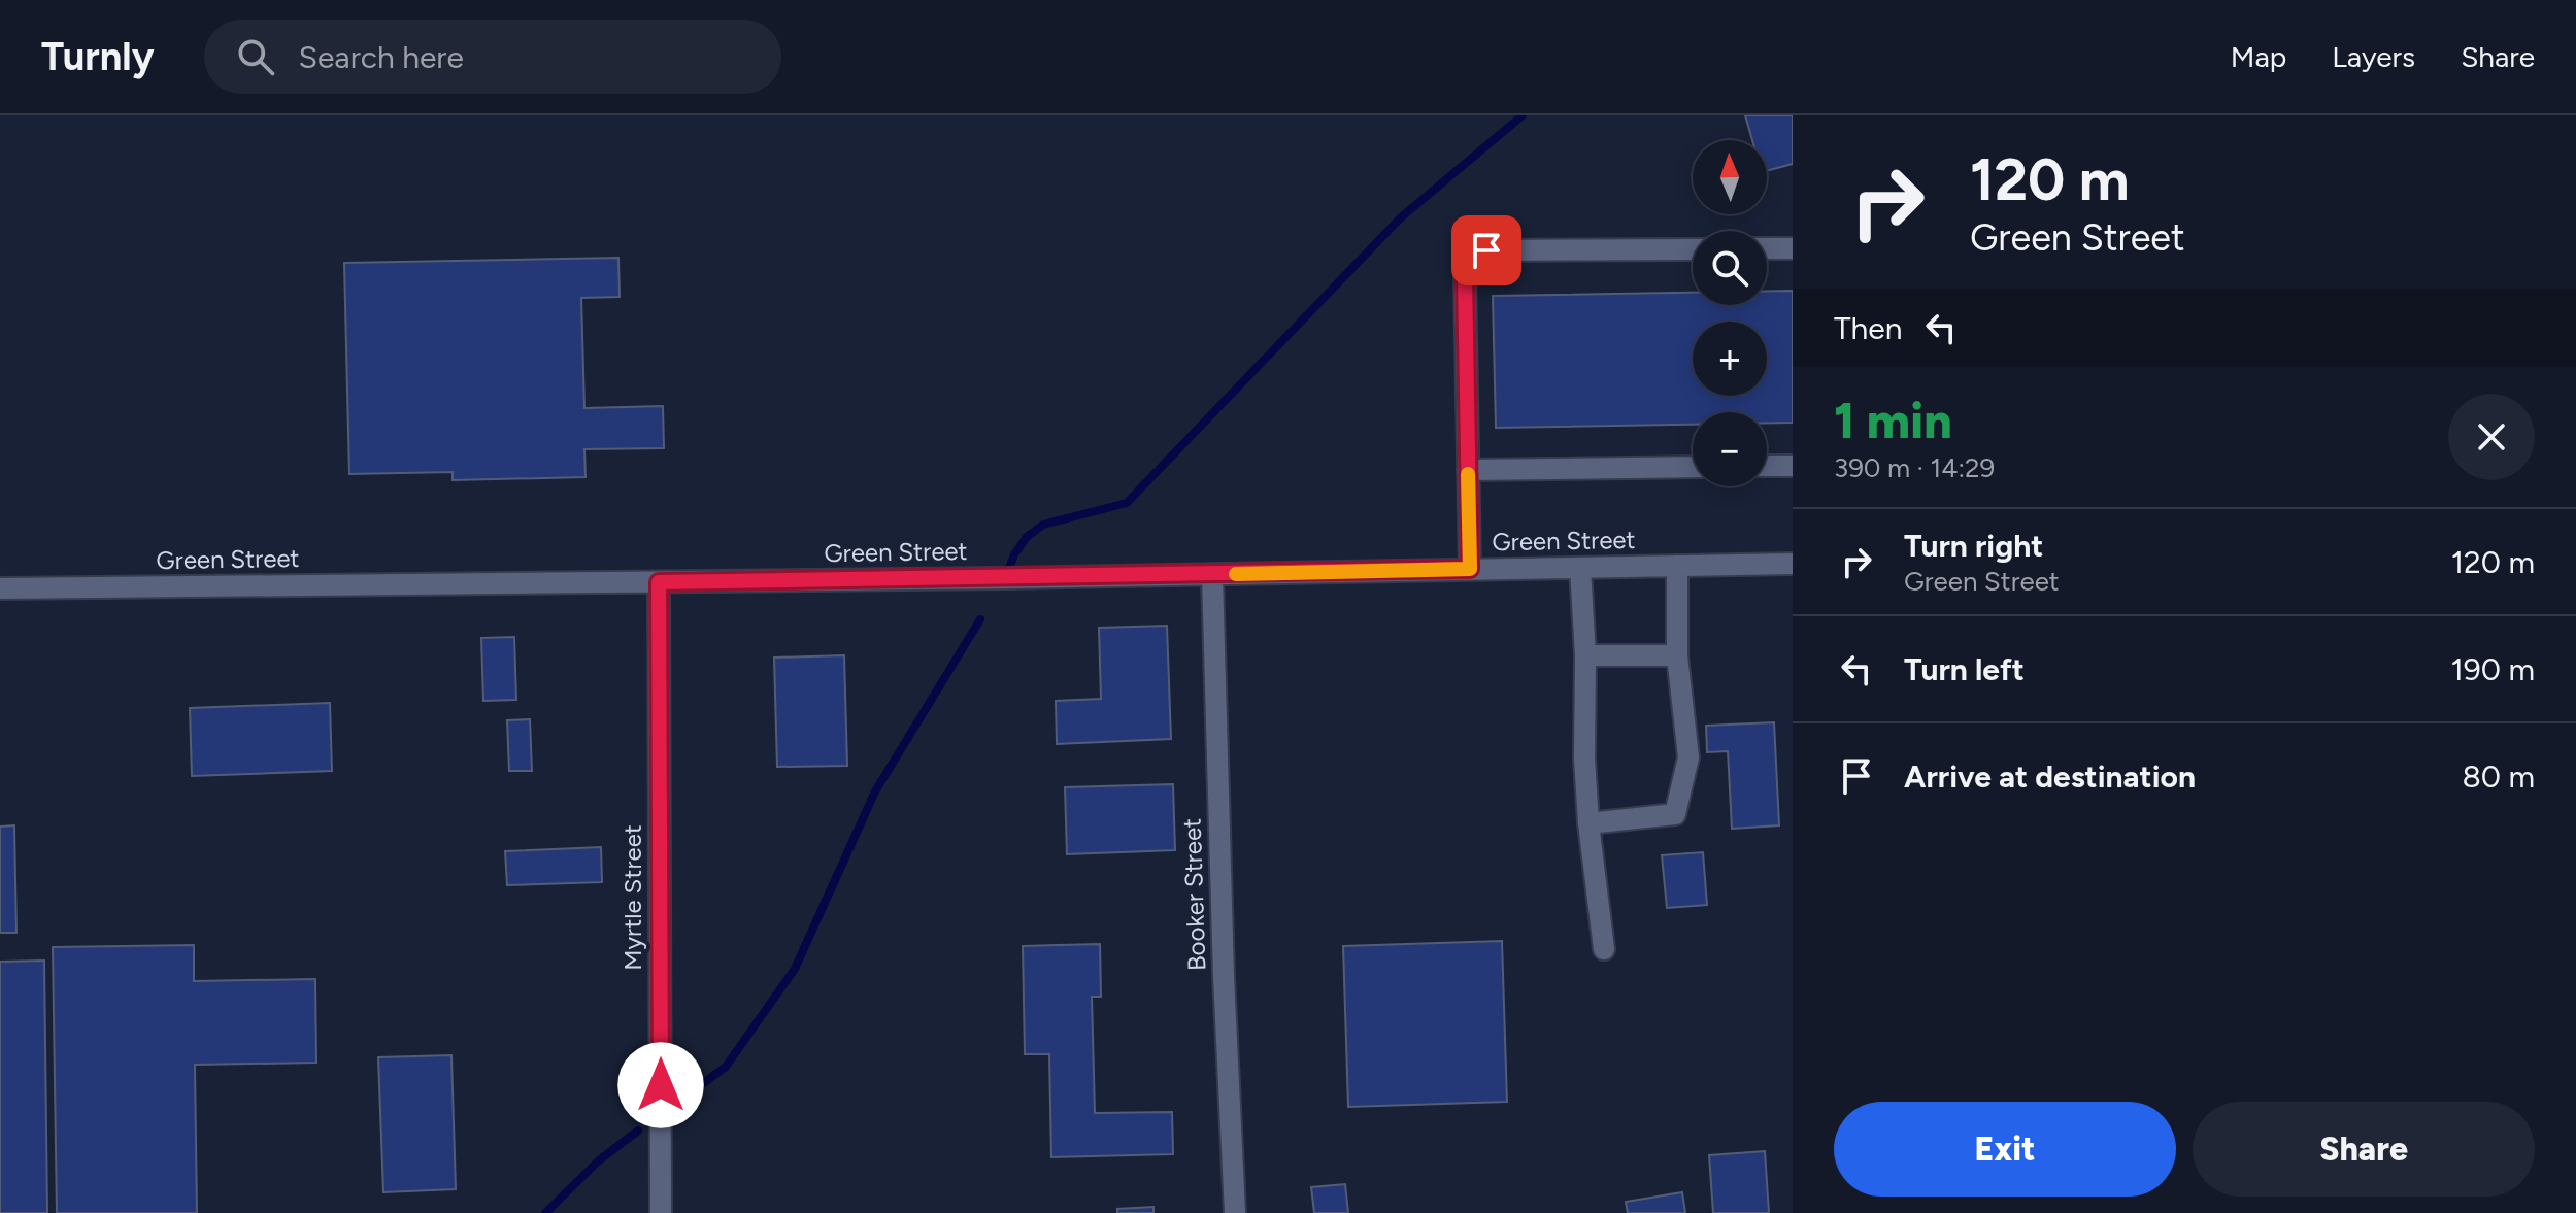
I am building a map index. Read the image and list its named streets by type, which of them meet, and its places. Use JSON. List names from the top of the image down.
{
  "streets": {
    "street": ["Green Street", "Booker Street", "Myrtle Street"]
  },
  "crossings": [
    ["Green Street", "Booker Street"],
    ["Green Street", "Myrtle Street"]
  ],
  "north": "top",
  "page": {
    "header": "Turnly",
    "search": "Search here",
    "nav": ["Map", "Layers", "Share"],
    "turn": ["120 m", "Green Street"],
    "map_buttons": ["+", "−"],
    "then": "Then",
    "heading": ["1 min", "390 m · 14:29"],
    "list": [
      {
        "name": "Turn right",
        "note": "Green Street",
        "value": "120 m"
      },
      {
        "name": "Turn left",
        "value": "190 m"
      },
      {
        "name": "Arrive at destination",
        "value": "80 m"
      }
    ],
    "buttons": ["Exit", "Share"]
  }
}
